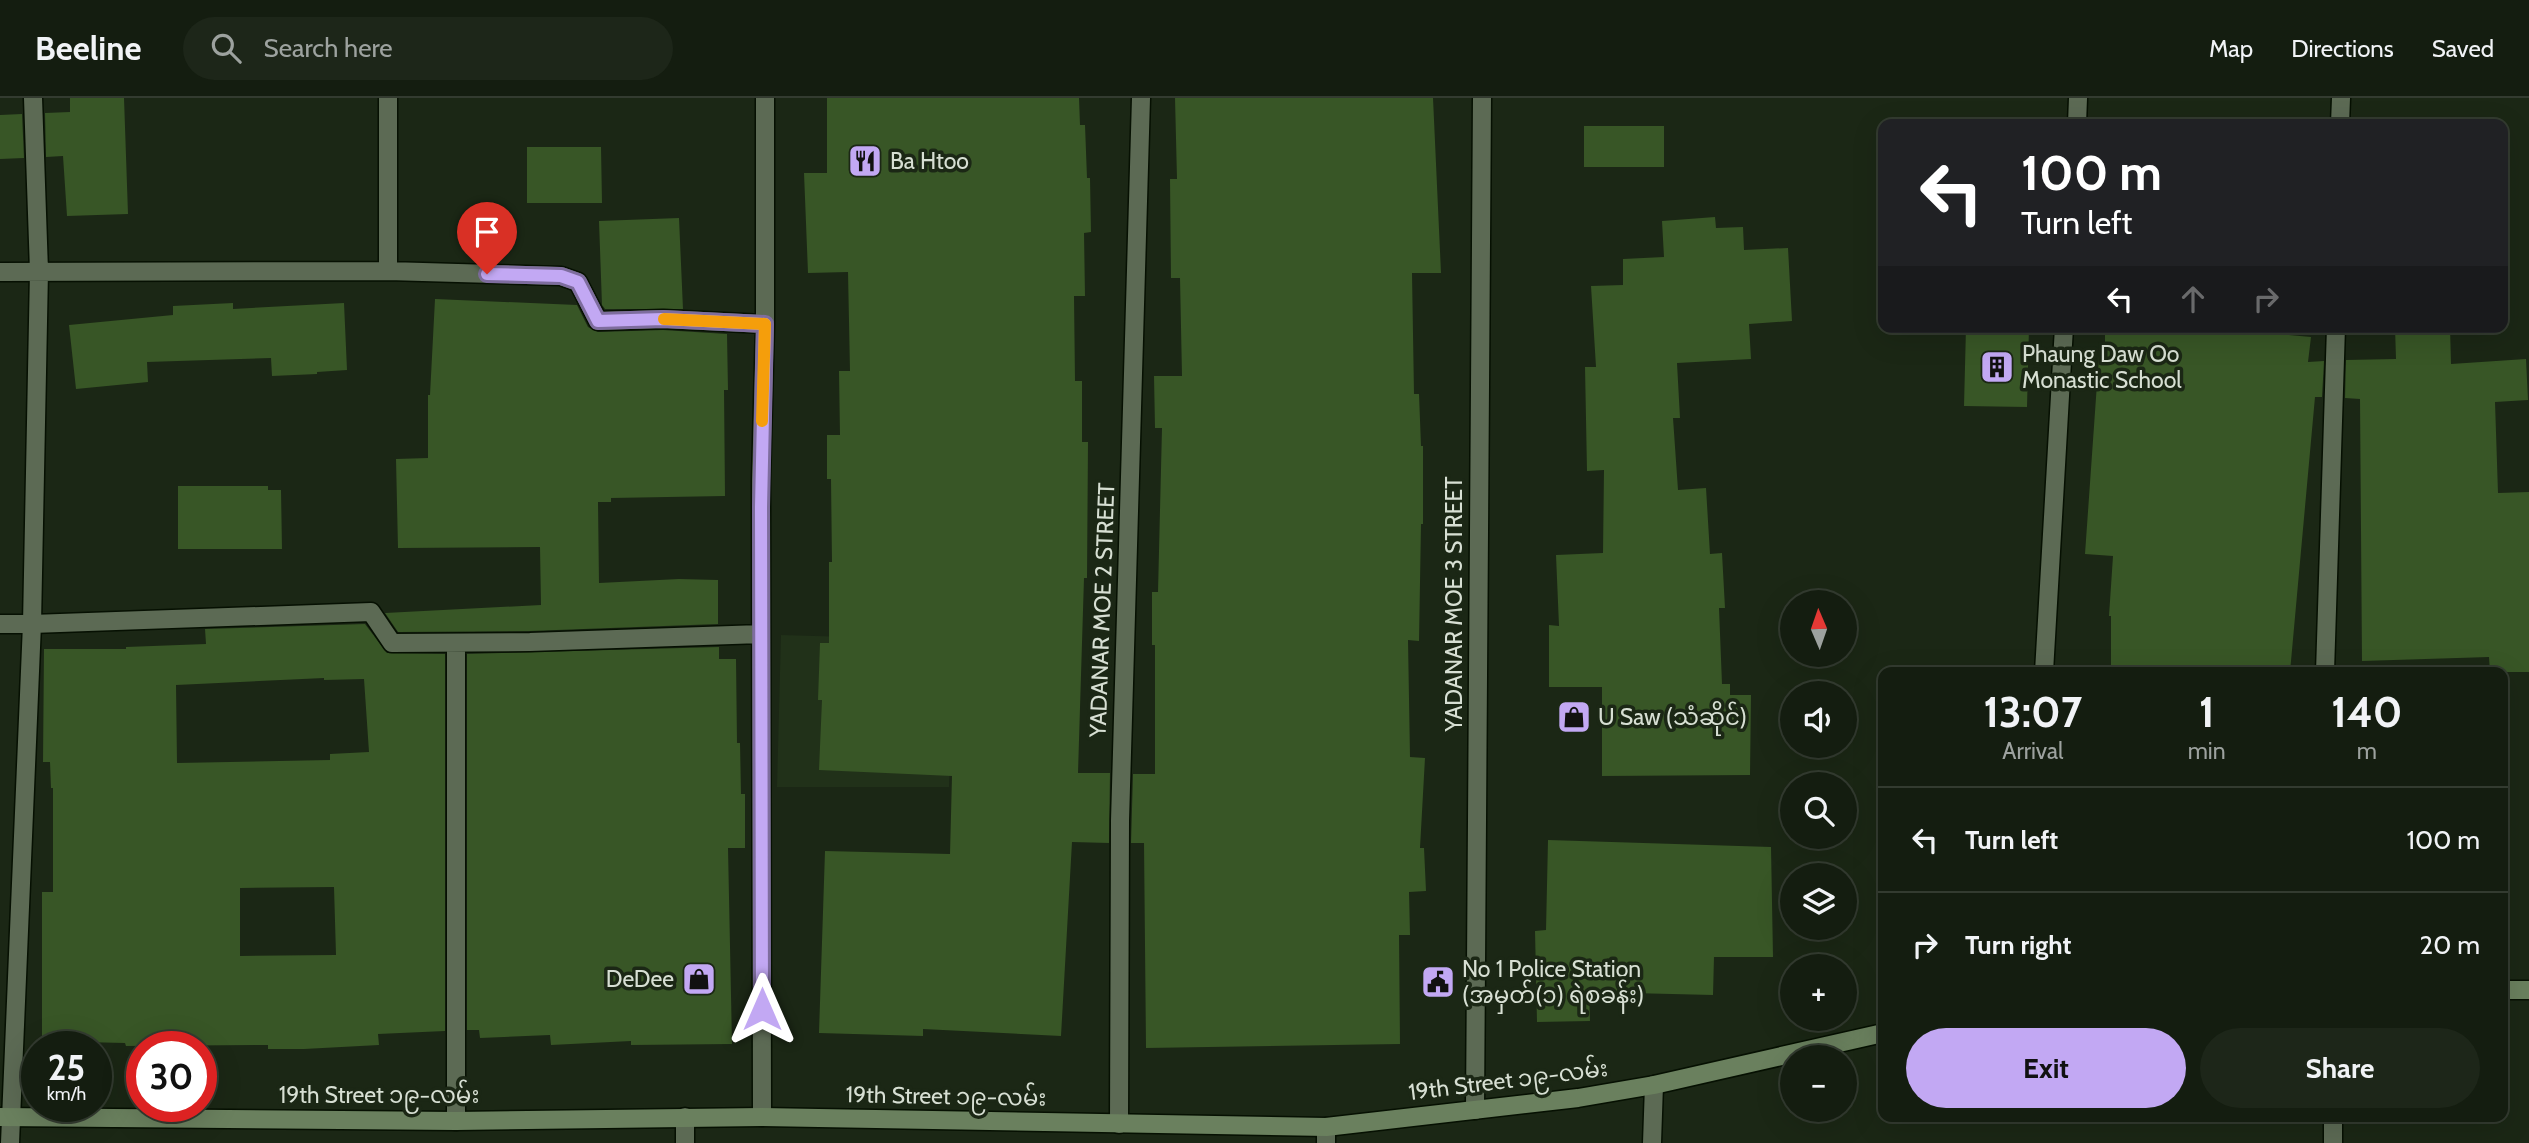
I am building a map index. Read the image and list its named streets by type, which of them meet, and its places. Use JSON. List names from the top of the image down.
{
  "streets": {
    "street": ["YADANAR MOE 3 STREET", "YADANAR MOE 2 STREET", "19th Street ၁၉−လမ်း"]
  },
  "crossings": [
    ["YADANAR MOE 3 STREET", "19th Street ၁၉−လမ်း"],
    ["YADANAR MOE 2 STREET", "19th Street ၁၉−လမ်း"]
  ],
  "places": {
    "restaurant": ["Ba Htoo"],
    "building": ["Phaung Daw Oo Monastic School"],
    "shop": ["U Saw (သံဆိုင်)", "DeDee"],
    "public building": ["No 1 Police Station (အမှတ်(၁) ရဲစခန်း)"]
  },
  "north": "top",
  "page": {
    "header": "Beeline",
    "search": "Search here",
    "nav": ["Map", "Directions", "Saved"],
    "turn": ["100 m", "Turn left"],
    "map_buttons": ["+", "−"],
    "eta": [
      "13:07",
      "Arrival",
      "1",
      "min",
      "140",
      "m"
    ],
    "list": [
      {
        "name": "Turn left",
        "value": "100 m"
      },
      {
        "name": "Turn right",
        "value": "20 m"
      }
    ],
    "buttons": ["Exit", "Share"],
    "speed": "25 km/h",
    "limit": "30"
  }
}
